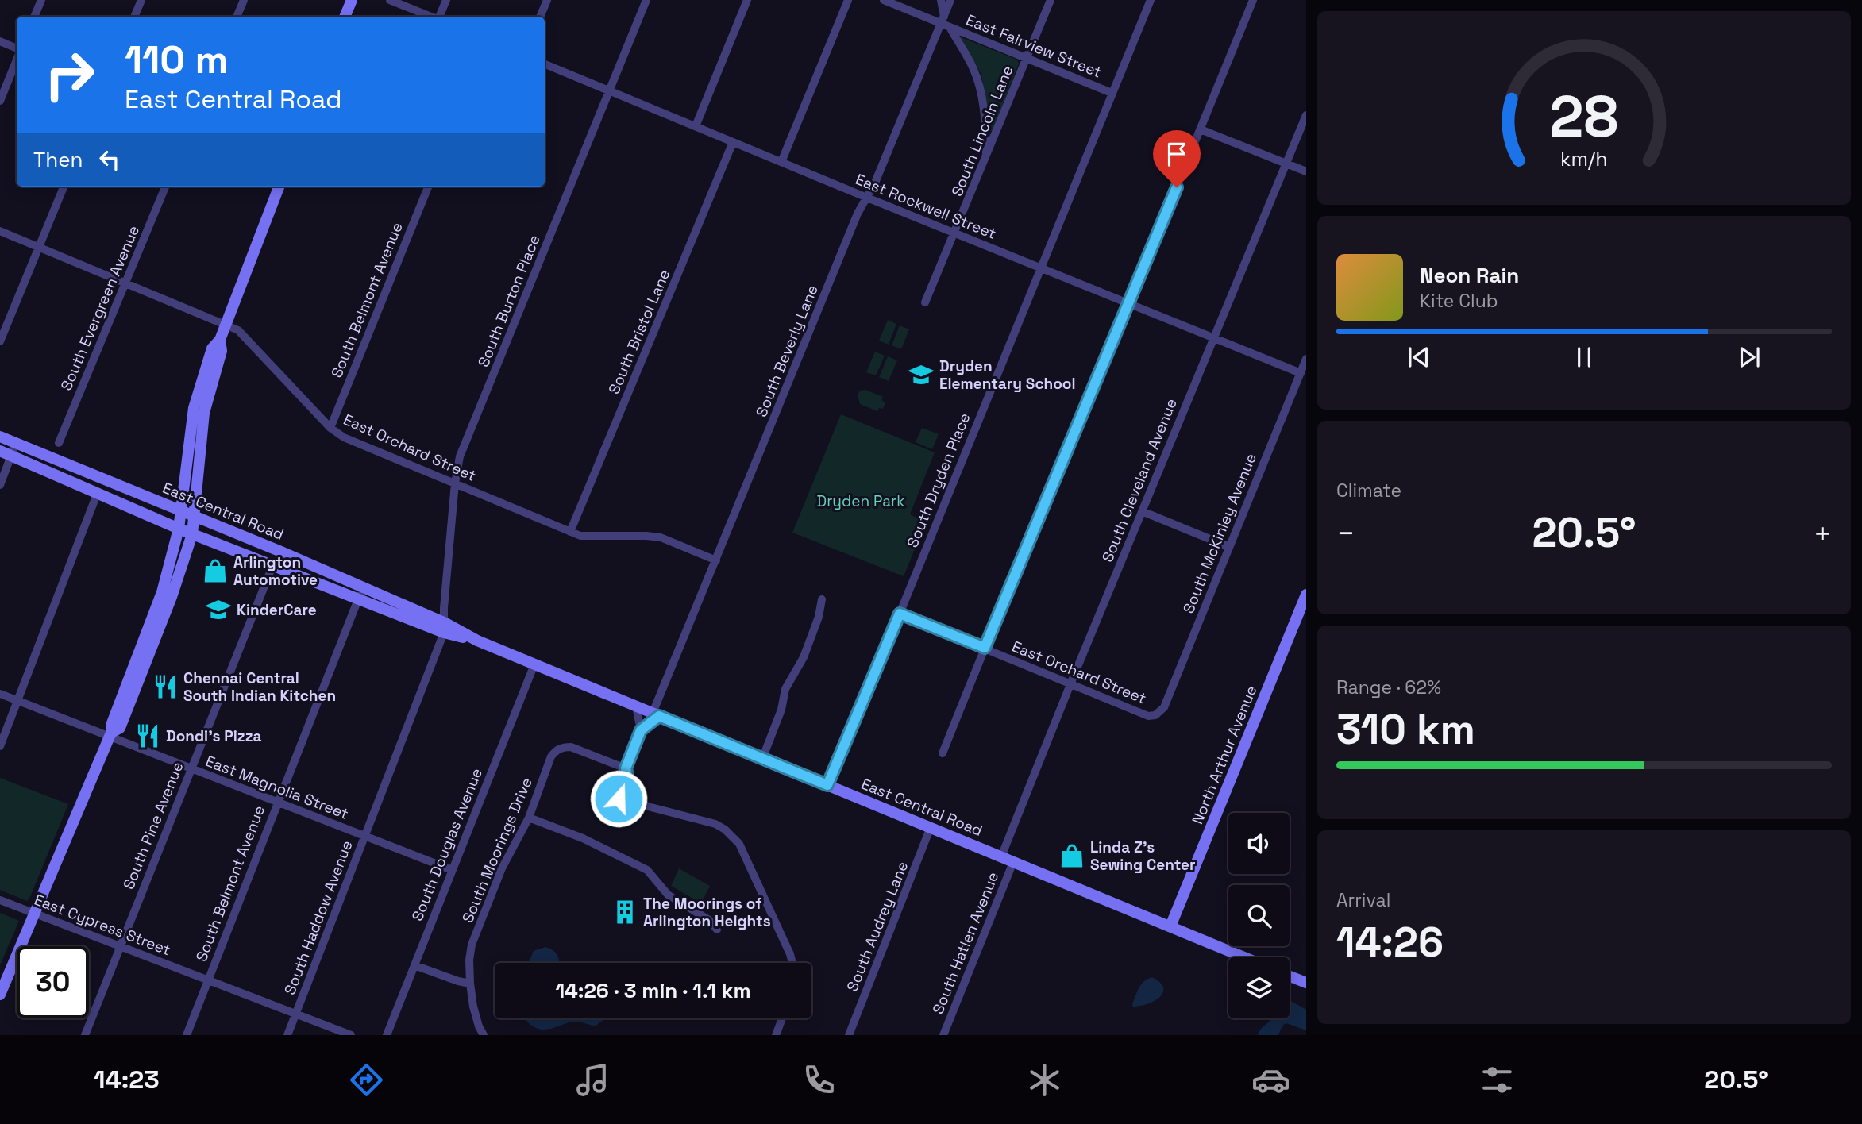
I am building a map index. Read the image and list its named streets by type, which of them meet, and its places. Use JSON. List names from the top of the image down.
{
  "streets": {
    "main road": ["East Central Road", "North Arthur Avenue"],
    "street": [
      "East Fairview Street",
      "South Lincoln Lane",
      "East Rockwell Street",
      "South Belmont Avenue",
      "South Burton Place",
      "South Evergreen Avenue",
      "South Bristol Lane",
      "South Beverly Lane",
      "East Orchard Street",
      "South Dryden Place",
      "South Cleveland Avenue",
      "South McKinley Avenue",
      "East Magnolia Street",
      "South Pine Avenue",
      "South Douglas Avenue",
      "South Moorings Drive",
      "South Haddow Avenue",
      "East Cypress Street",
      "South Audrey Lane",
      "South Hatlen Avenue"
    ]
  },
  "crossings": [
    ["East Fairview Street", "South Lincoln Lane"],
    ["East Fairview Street", "South Dryden Place"],
    ["South Lincoln Lane", "East Rockwell Street"],
    ["East Rockwell Street", "South Burton Place"],
    ["East Rockwell Street", "South Bristol Lane"],
    ["East Rockwell Street", "South Beverly Lane"],
    ["East Rockwell Street", "South Dryden Place"],
    ["East Rockwell Street", "South Cleveland Avenue"],
    ["East Rockwell Street", "South McKinley Avenue"],
    ["South Belmont Avenue", "East Orchard Street"],
    ["South Belmont Avenue", "East Central Road"],
    ["South Belmont Avenue", "East Magnolia Street"],
    ["South Belmont Avenue", "East Cypress Street"],
    ["South Burton Place", "East Orchard Street"],
    ["South Burton Place", "East Central Road"],
    ["South Burton Place", "South Haddow Avenue"],
    ["South Evergreen Avenue", "East Orchard Street"],
    ["South Bristol Lane", "East Orchard Street"],
    ["South Beverly Lane", "East Orchard Street"],
    ["South Beverly Lane", "East Central Road"],
    ["East Orchard Street", "South Dryden Place"],
    ["East Orchard Street", "South Cleveland Avenue"],
    ["East Orchard Street", "South McKinley Avenue"],
    ["South Dryden Place", "East Central Road"],
    ["South Cleveland Avenue", "East Central Road"],
    ["East Central Road", "North Arthur Avenue"],
    ["East Central Road", "South Pine Avenue"],
    ["East Central Road", "South Douglas Avenue"],
    ["East Central Road", "South Haddow Avenue"],
    ["East Central Road", "South Audrey Lane"],
    ["East Central Road", "South Hatlen Avenue"],
    ["East Magnolia Street", "South Pine Avenue"],
    ["East Magnolia Street", "South Douglas Avenue"],
    ["East Magnolia Street", "South Haddow Avenue"],
    ["South Pine Avenue", "East Cypress Street"],
    ["South Haddow Avenue", "East Cypress Street"]
  ],
  "parks": ["Dryden Park"],
  "places": {
    "school or university": ["Dryden Elementary School", "KinderCare"],
    "shop": ["Arlington Automotive", "Linda Z's Sewing Center"],
    "restaurant": ["Chennai Central South Indian Kitchen", "Dondi's Pizza"],
    "building": ["The Moorings of Arlington Heights"]
  },
  "page": {
    "turn": ["110 m", "East Central Road"],
    "then": "Then",
    "song": ["Neon Rain", "Kite Club"],
    "tile": [
      "Climate",
      ["Range · 62%", "310 km"],
      ["Arrival", "14:26"]
    ],
    "heat": ["−", "20.5°", "+"],
    "limit": "30",
    "trip": "14:26 · 3 min · 1.1 km",
    "tabs": ["14:23", "20.5°"],
    "gauge": ["28", "km/h"]
  }
}
